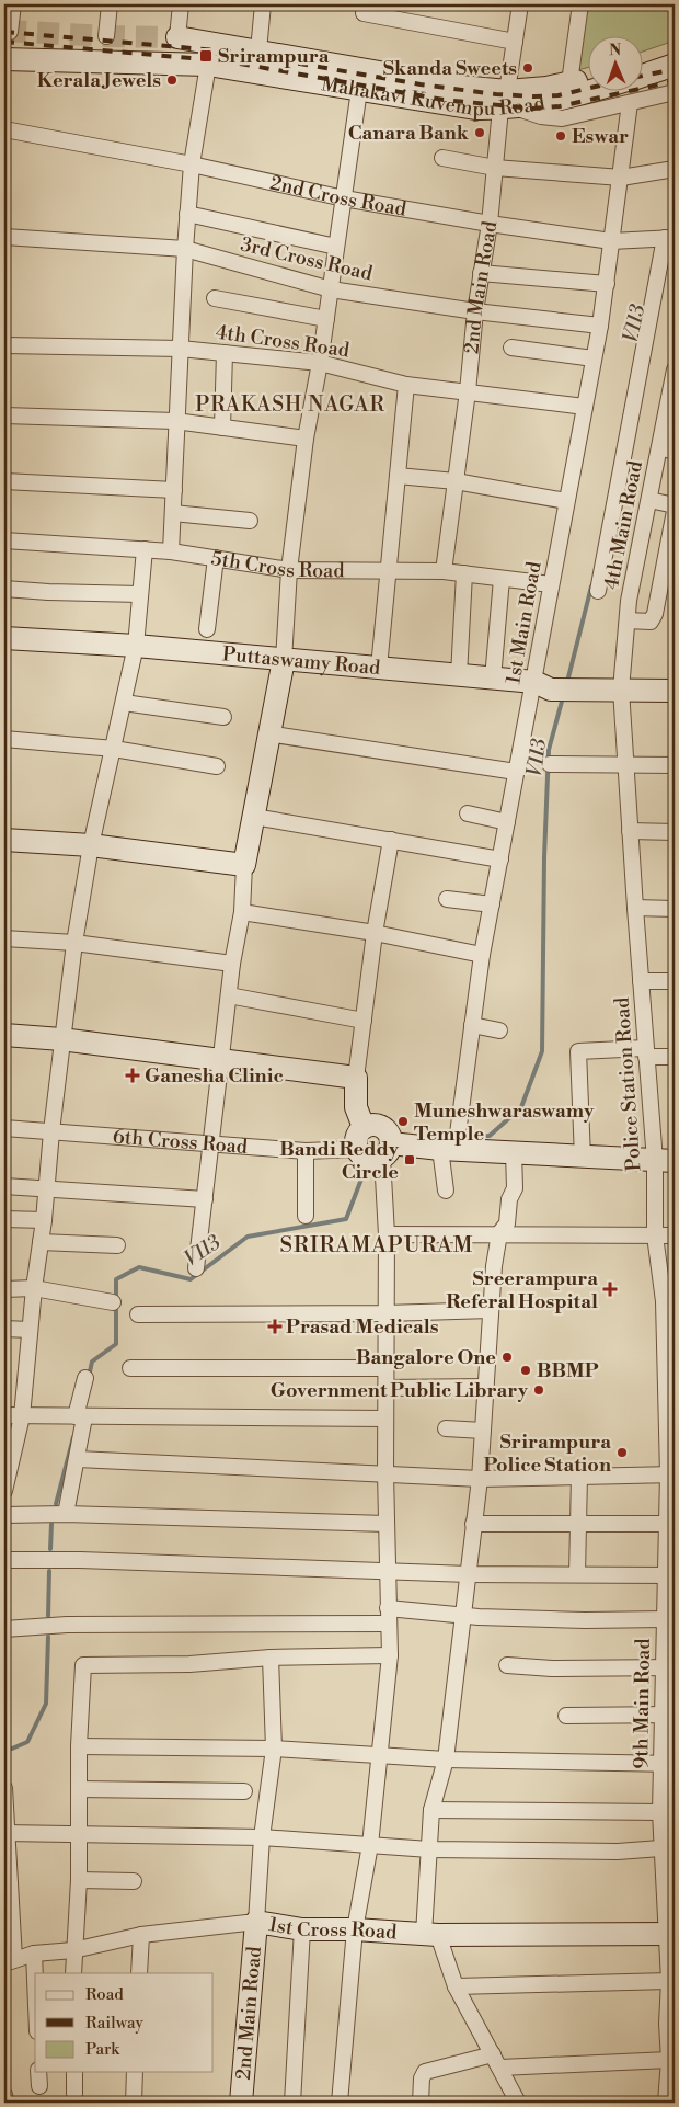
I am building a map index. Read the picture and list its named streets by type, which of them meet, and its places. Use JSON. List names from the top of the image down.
{
  "streets": {
    "main road": [
      "Mahakavi Kuvempu Road",
      "2nd Main Road",
      "Puttaswamy Road",
      "1st Cross Road"
    ],
    "street": [
      "2nd Cross Road",
      "3rd Cross Road",
      "4th Cross Road",
      "4th Main Road",
      "5th Cross Road",
      "1st Main Road",
      "Police Station Road",
      "6th Cross Road",
      "9th Main Road"
    ]
  },
  "crossings": [
    ["Mahakavi Kuvempu Road", "2nd Main Road"],
    ["2nd Cross Road", "2nd Main Road"],
    ["2nd Cross Road", "1st Main Road"],
    ["3rd Cross Road", "2nd Main Road"],
    ["3rd Cross Road", "1st Main Road"],
    ["2nd Main Road", "4th Cross Road"],
    ["2nd Main Road", "5th Cross Road"],
    ["2nd Main Road", "1st Cross Road"],
    ["4th Cross Road", "1st Main Road"],
    ["4th Main Road", "Puttaswamy Road"],
    ["4th Main Road", "Police Station Road"],
    ["5th Cross Road", "1st Main Road"],
    ["1st Main Road", "Puttaswamy Road"],
    ["Puttaswamy Road", "Police Station Road"],
    ["Police Station Road", "9th Main Road"],
    ["9th Main Road", "1st Cross Road"]
  ],
  "districts": ["PRAKASH NAGAR", "SRIRAMAPURAM"],
  "water": ["V113"],
  "places": {
    "transit": ["Srirampura", "Bandi Reddy Circle"],
    "other": [
      "Skanda Sweets",
      "Kerala Jewels",
      "Canara Bank",
      "Eswar",
      "Muneshwaraswamy Temple",
      "Bangalore One",
      "BBMP",
      "Government Public Library",
      "Srirampura Police Station"
    ],
    "health": ["Ganesha Clinic", "Sreerampura Referal Hospital", "Prasad Medicals"]
  },
  "legend": ["Road", "Railway", "Park"],
  "north": "top"
}
